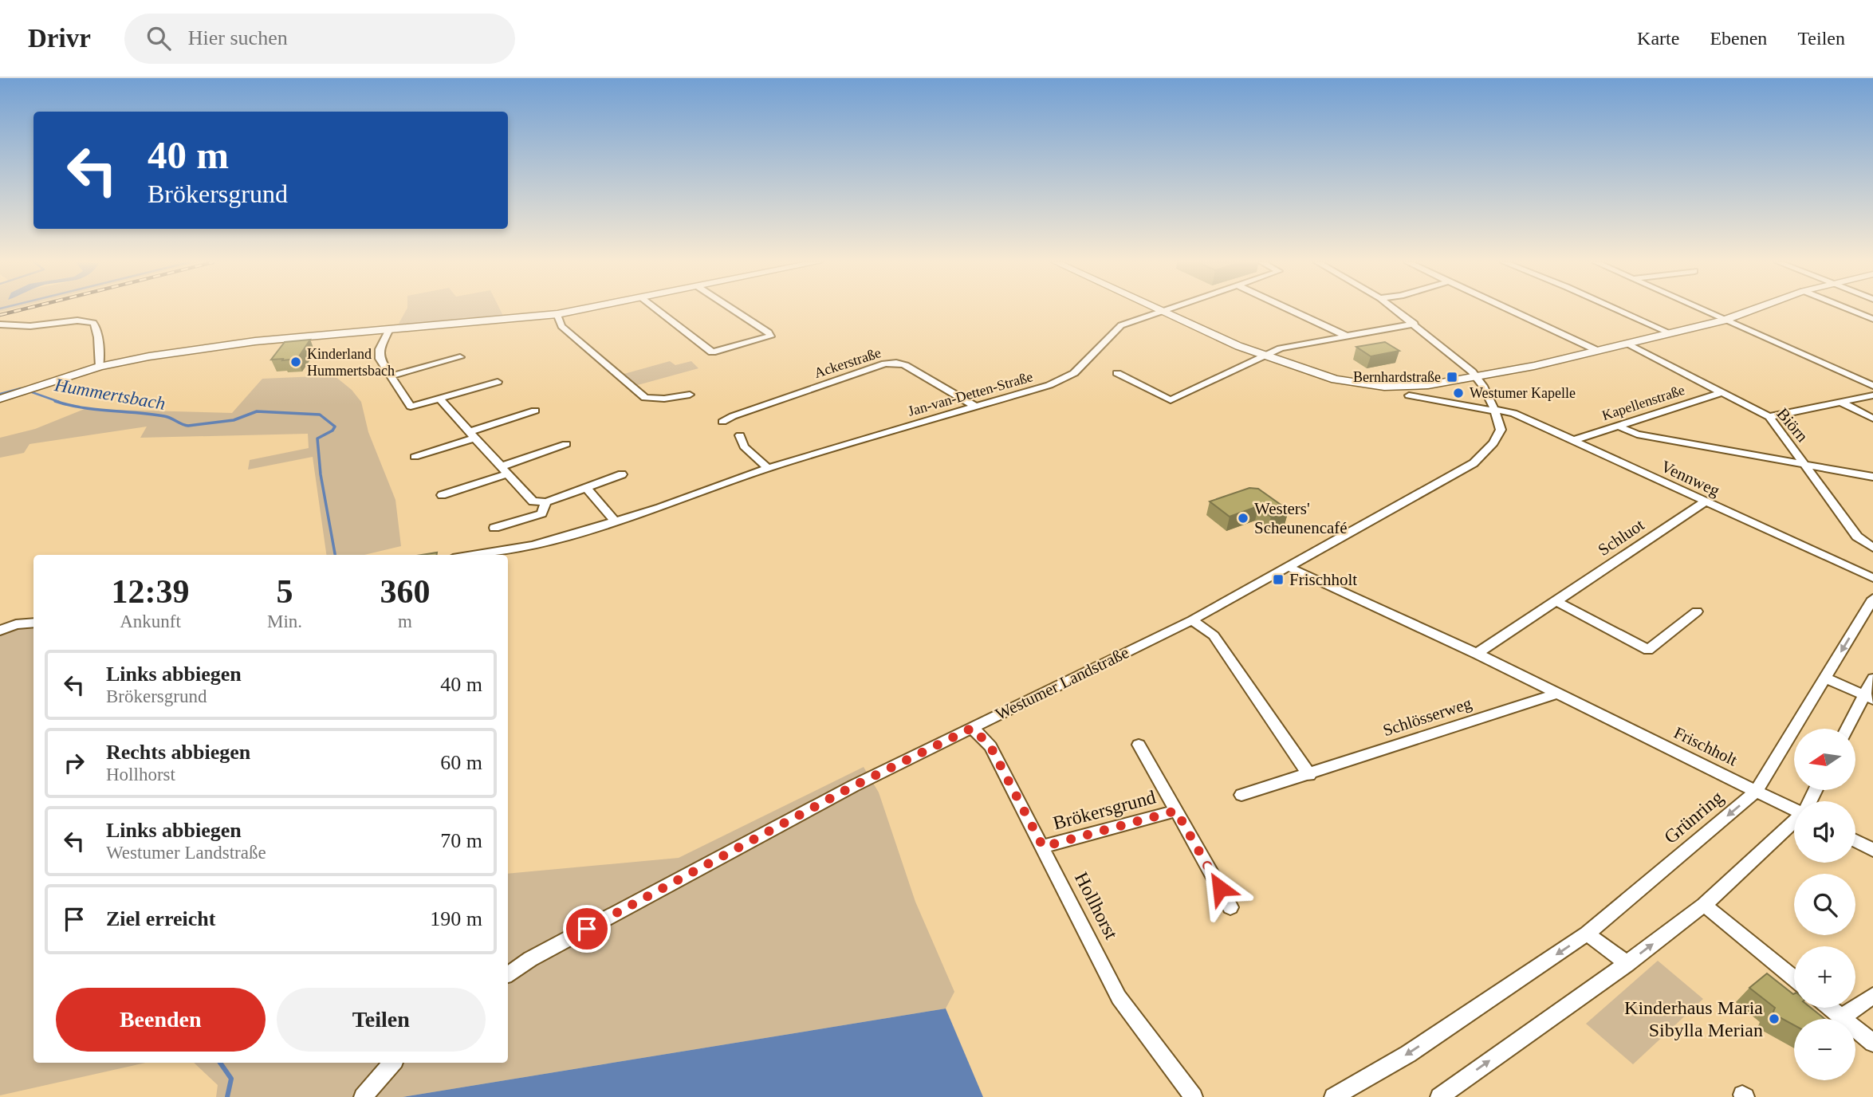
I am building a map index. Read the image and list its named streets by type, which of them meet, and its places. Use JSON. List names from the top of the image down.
{
  "streets": {
    "street": [
      "Ackerstraße",
      "Jan-van-Detten-Straße",
      "Kapellenstraße",
      "Biörn",
      "Vennweg",
      "Schluot",
      "Westumer Landstraße",
      "Schlösserweg",
      "Frischholt",
      "Brökersgrund",
      "Grünring",
      "Hollhorst"
    ]
  },
  "crossings": [
    ["Ackerstraße", "Jan-van-Detten-Straße"],
    ["Kapellenstraße", "Biörn"],
    ["Kapellenstraße", "Vennweg"],
    ["Vennweg", "Schluot"],
    ["Vennweg", "Westumer Landstraße"],
    ["Schluot", "Frischholt"],
    ["Westumer Landstraße", "Frischholt"],
    ["Westumer Landstraße", "Hollhorst"],
    ["Schlösserweg", "Frischholt"],
    ["Frischholt", "Grünring"],
    ["Brökersgrund", "Hollhorst"]
  ],
  "water": ["Hummertsbach"],
  "places": {
    "other": [
      "Kinderland Hummertsbach",
      "Westumer Kapelle",
      "Westers' Scheunencafé",
      "Kinderhaus Maria Sibylla Merian"
    ],
    "transit": ["Bernhardstraße", "Frischholt"]
  },
  "north": "left",
  "page": {
    "header": "Drivr",
    "search": "Hier suchen",
    "nav": ["Karte", "Ebenen", "Teilen"],
    "turn": ["40 m", "Brökersgrund"],
    "eta": [
      "12:39",
      "Ankunft",
      "5",
      "Min.",
      "360",
      "m"
    ],
    "list": [
      {
        "name": "Links abbiegen",
        "note": "Brökersgrund",
        "value": "40 m"
      },
      {
        "name": "Rechts abbiegen",
        "note": "Hollhorst",
        "value": "60 m"
      },
      {
        "name": "Links abbiegen",
        "note": "Westumer Landstraße",
        "value": "70 m"
      },
      {
        "name": "Ziel erreicht",
        "value": "190 m"
      }
    ],
    "map_buttons": ["+", "−"],
    "buttons": ["Beenden", "Teilen"]
  }
}
